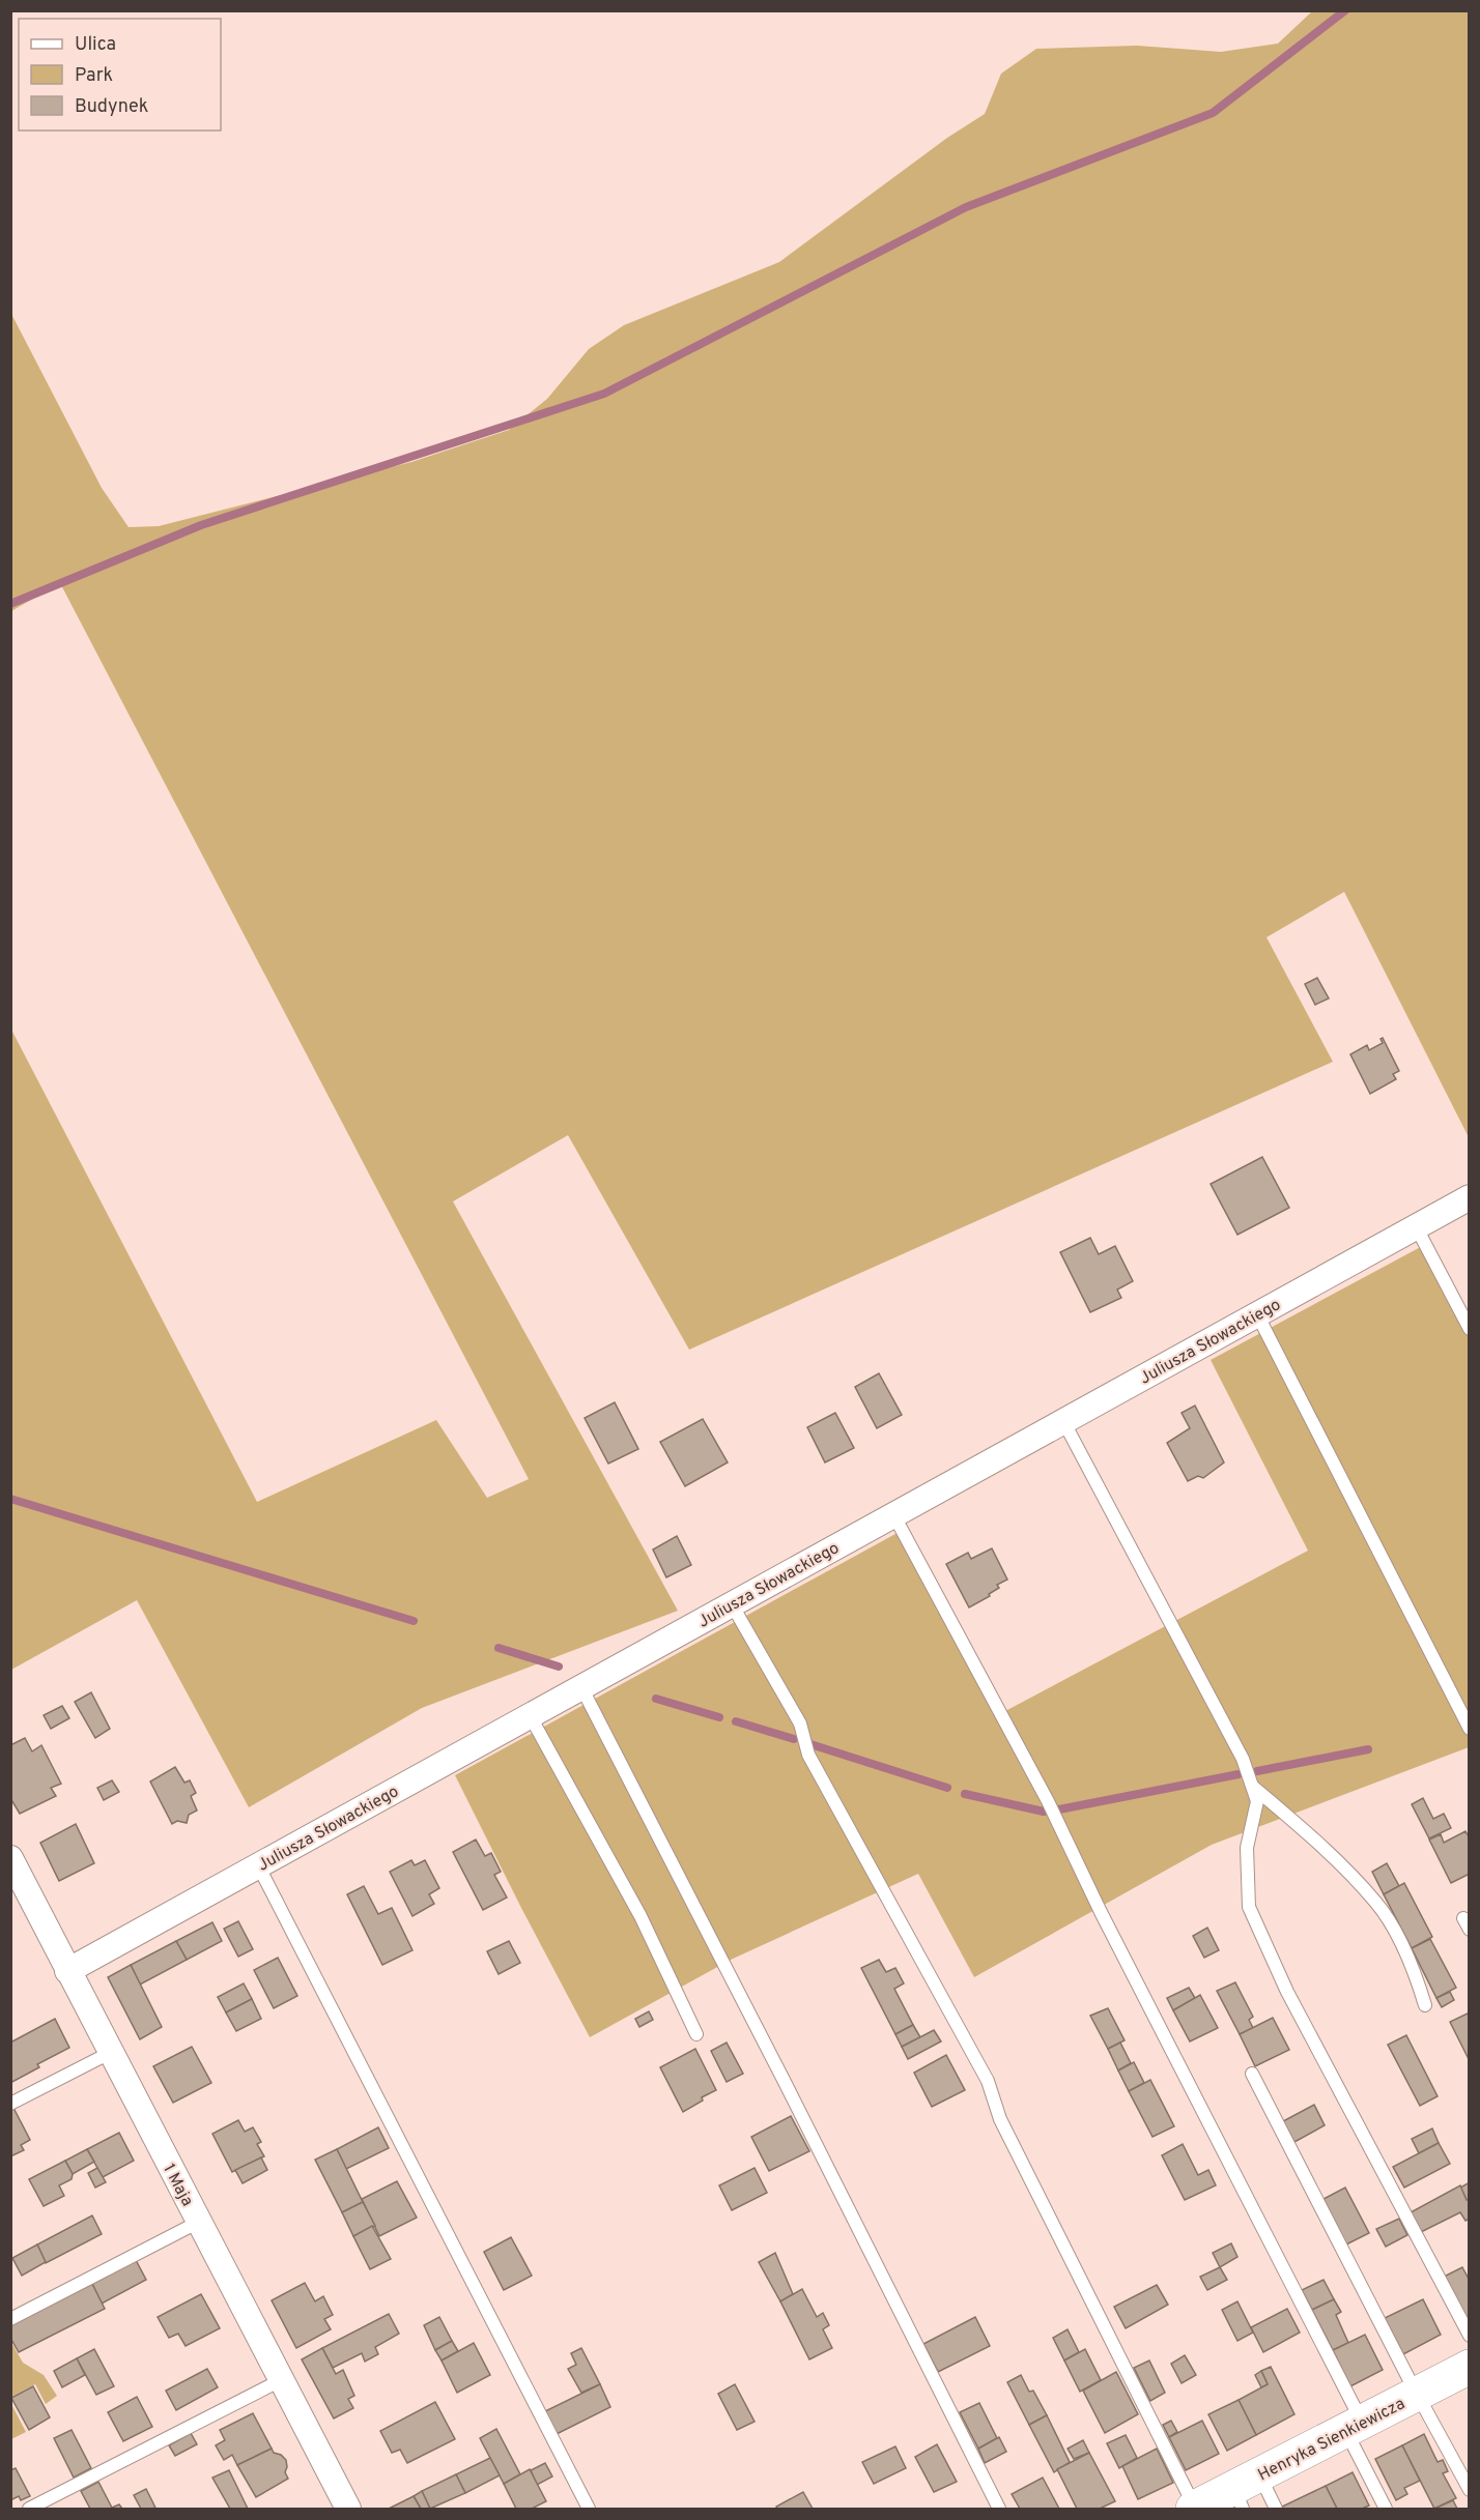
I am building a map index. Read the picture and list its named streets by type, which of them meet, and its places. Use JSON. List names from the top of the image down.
{
  "streets": {
    "street": ["Juliusza Słowackiego", "1 Maja", "Henryka Sienkiewicza"]
  },
  "crossings": [
    ["Juliusza Słowackiego", "1 Maja"]
  ],
  "legend": ["Ulica", "Park", "Budynek"]
}
